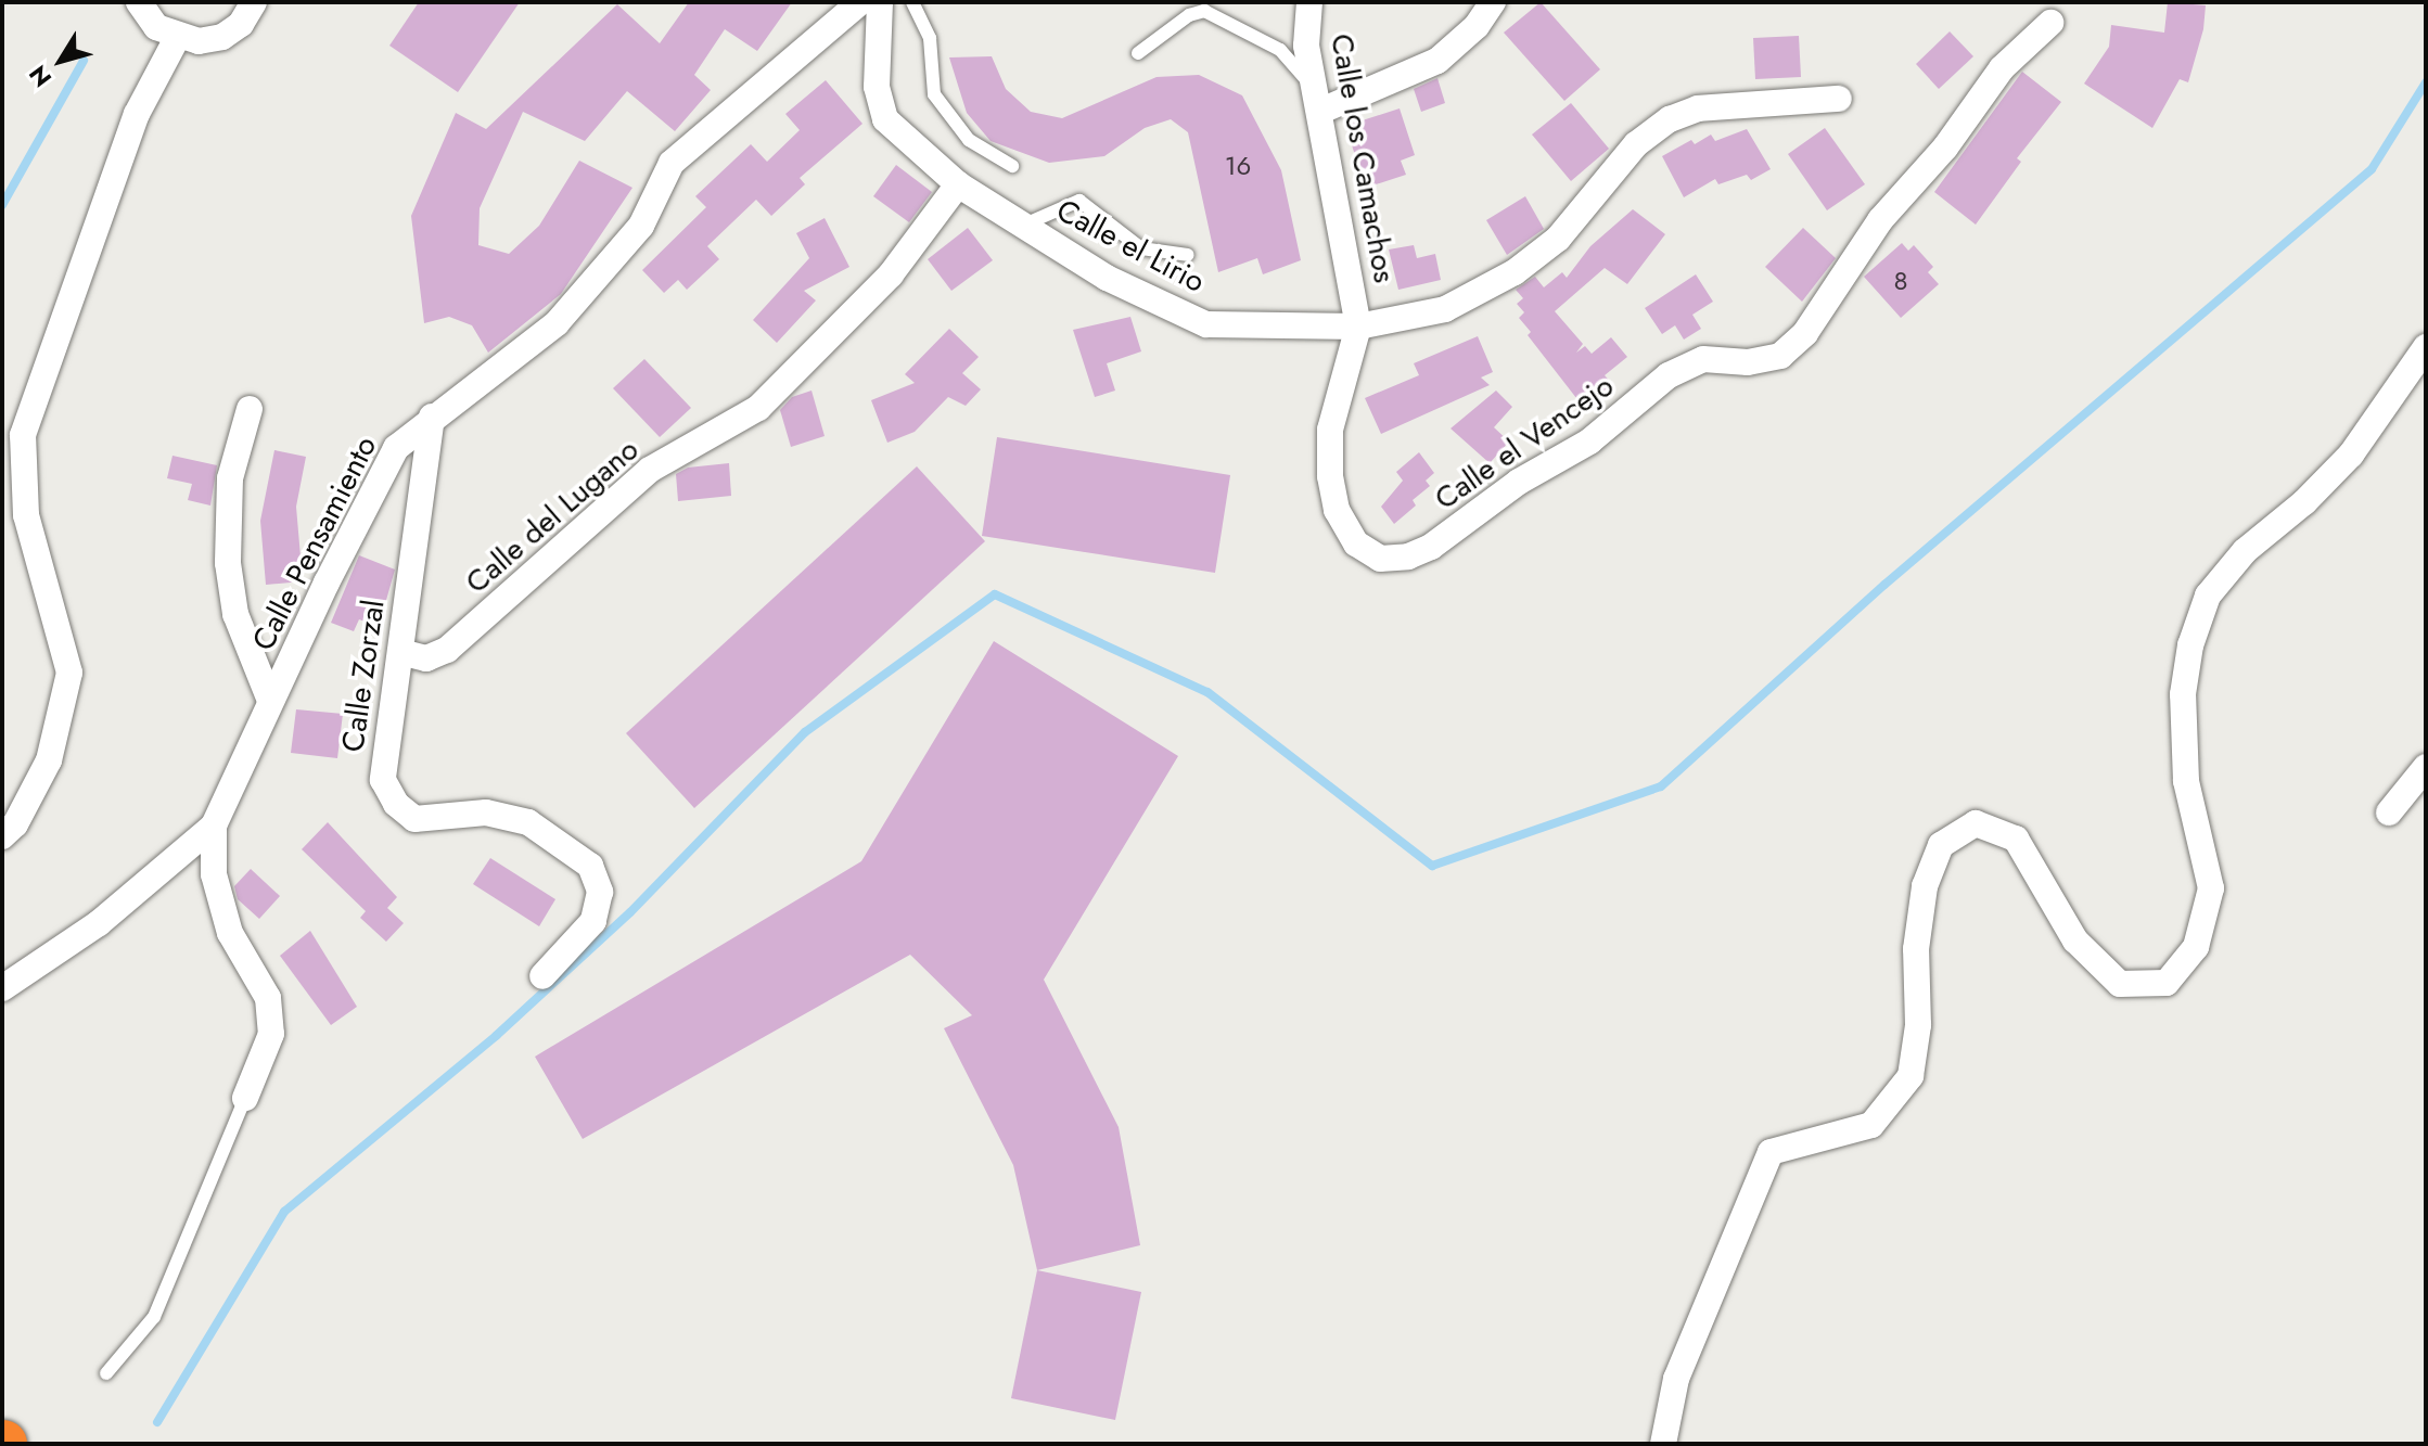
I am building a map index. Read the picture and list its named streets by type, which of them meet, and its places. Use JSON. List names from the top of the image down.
{
  "streets": {
    "street": [
      "Calle los Camachos",
      "Calle el Lirio",
      "Calle el Vencejo",
      "Calle del Lugano",
      "Calle Pensamiento",
      "Calle Zorzal"
    ]
  },
  "crossings": [
    ["Calle los Camachos", "Calle el Lirio"],
    ["Calle los Camachos", "Calle el Vencejo"],
    ["Calle el Lirio", "Calle el Vencejo"],
    ["Calle el Lirio", "Calle del Lugano"],
    ["Calle del Lugano", "Calle Zorzal"],
    ["Calle Pensamiento", "Calle Zorzal"]
  ],
  "house_numbers": ["16", "8"],
  "north": "bottom left"
}
